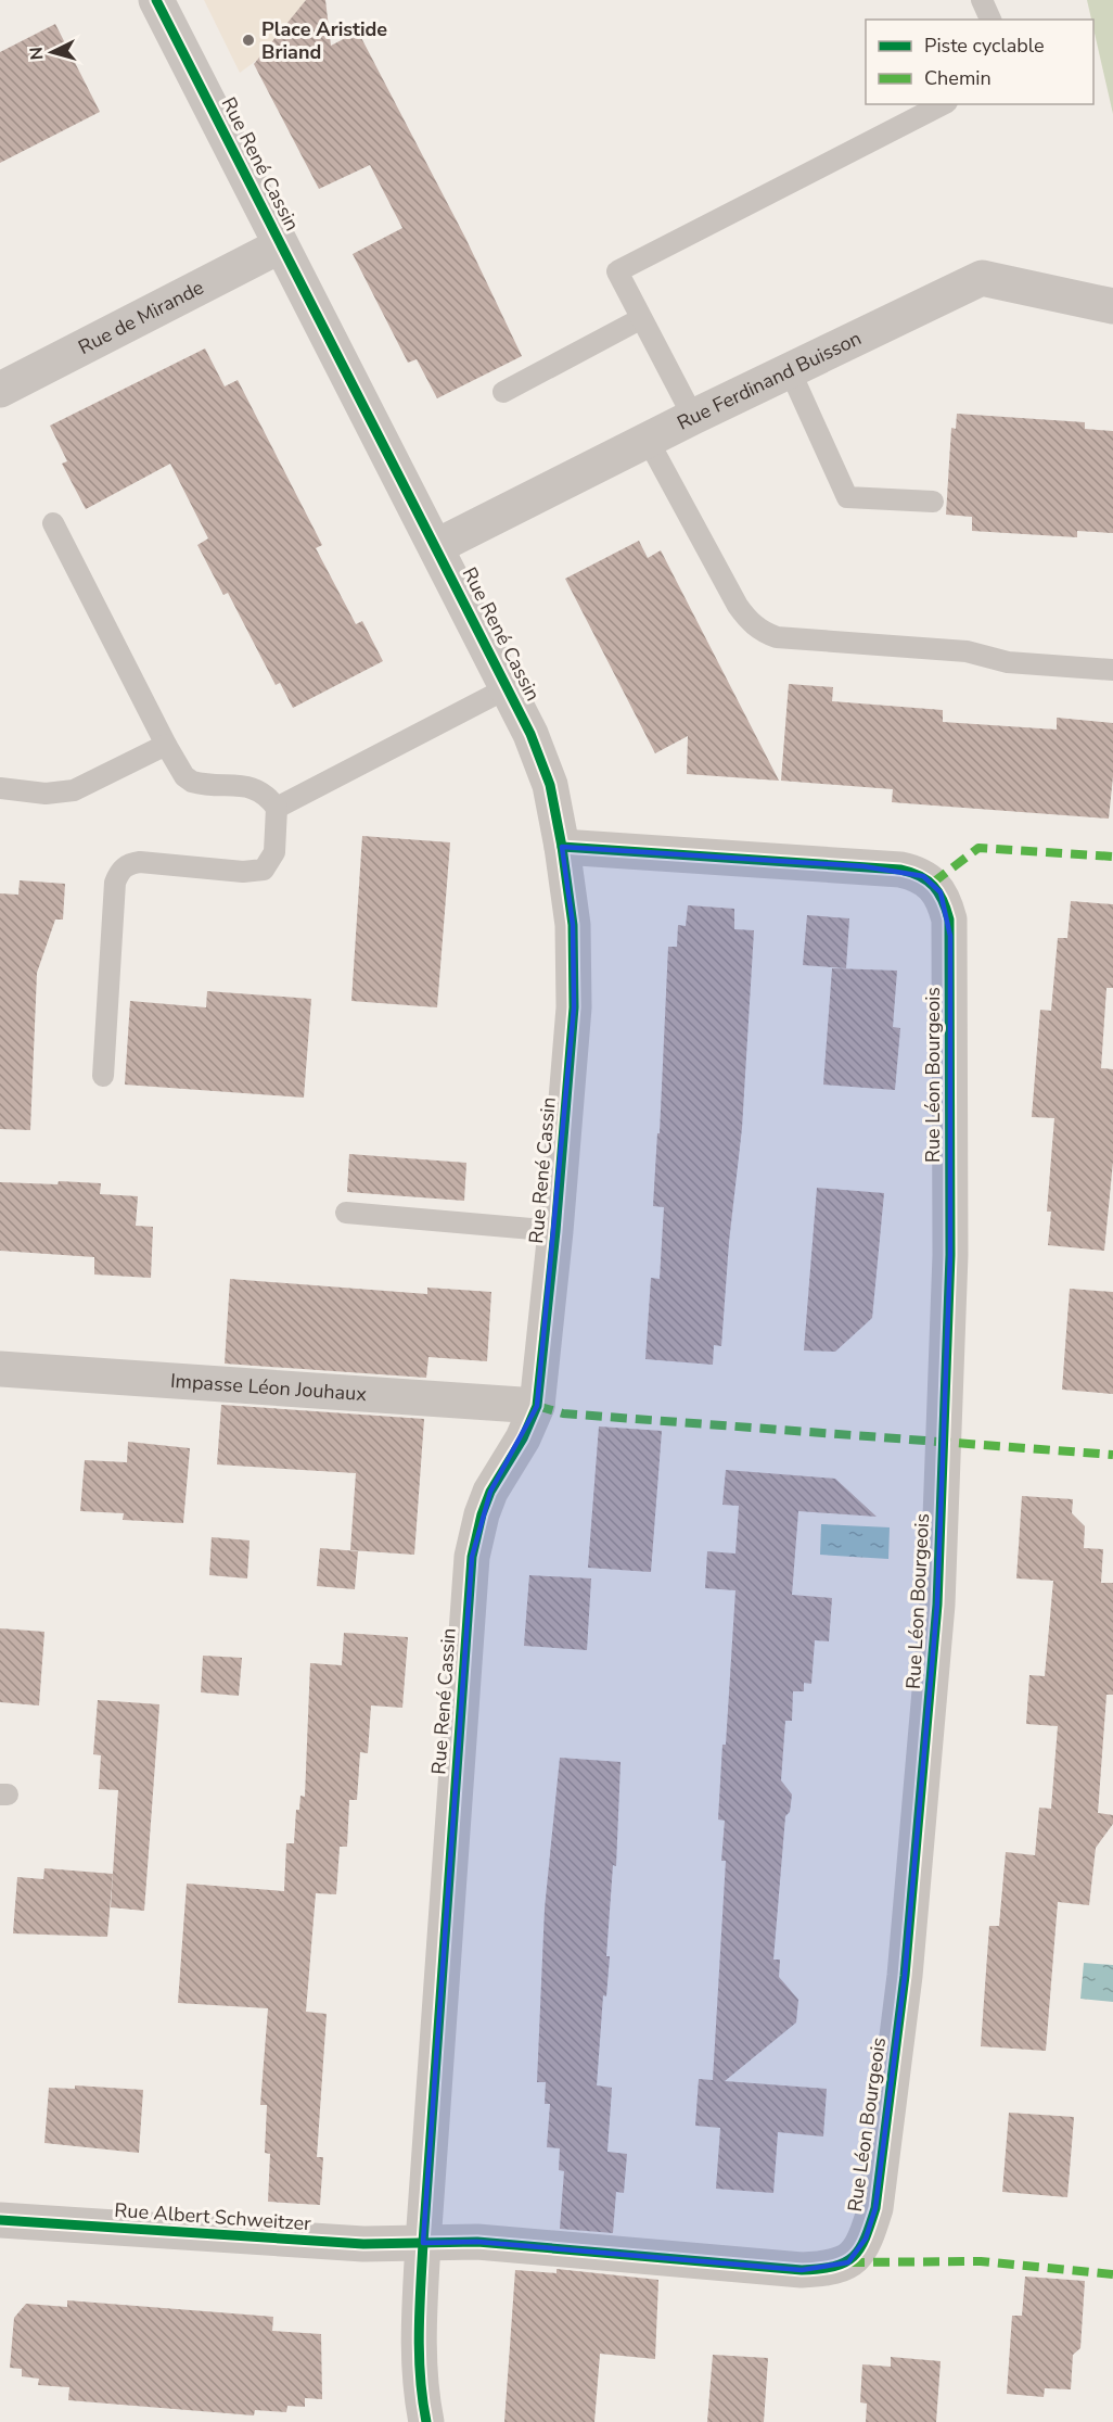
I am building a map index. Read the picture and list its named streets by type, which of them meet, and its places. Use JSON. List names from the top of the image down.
{
  "streets": {
    "street": [
      "Rue René Cassin",
      "Rue de Mirande",
      "Rue Ferdinand Buisson",
      "Rue Léon Bourgeois",
      "Impasse Léon Jouhaux",
      "Rue Albert Schweitzer"
    ]
  },
  "crossings": [
    ["Rue René Cassin", "Rue de Mirande"],
    ["Rue René Cassin", "Rue Ferdinand Buisson"],
    ["Rue René Cassin", "Rue Léon Bourgeois"],
    ["Rue René Cassin", "Impasse Léon Jouhaux"],
    ["Rue René Cassin", "Rue Albert Schweitzer"],
    ["Rue Léon Bourgeois", "Rue Albert Schweitzer"]
  ],
  "places": ["Place Aristide Briand"],
  "legend": ["Piste cyclable", "Chemin"],
  "north": "left"
}
